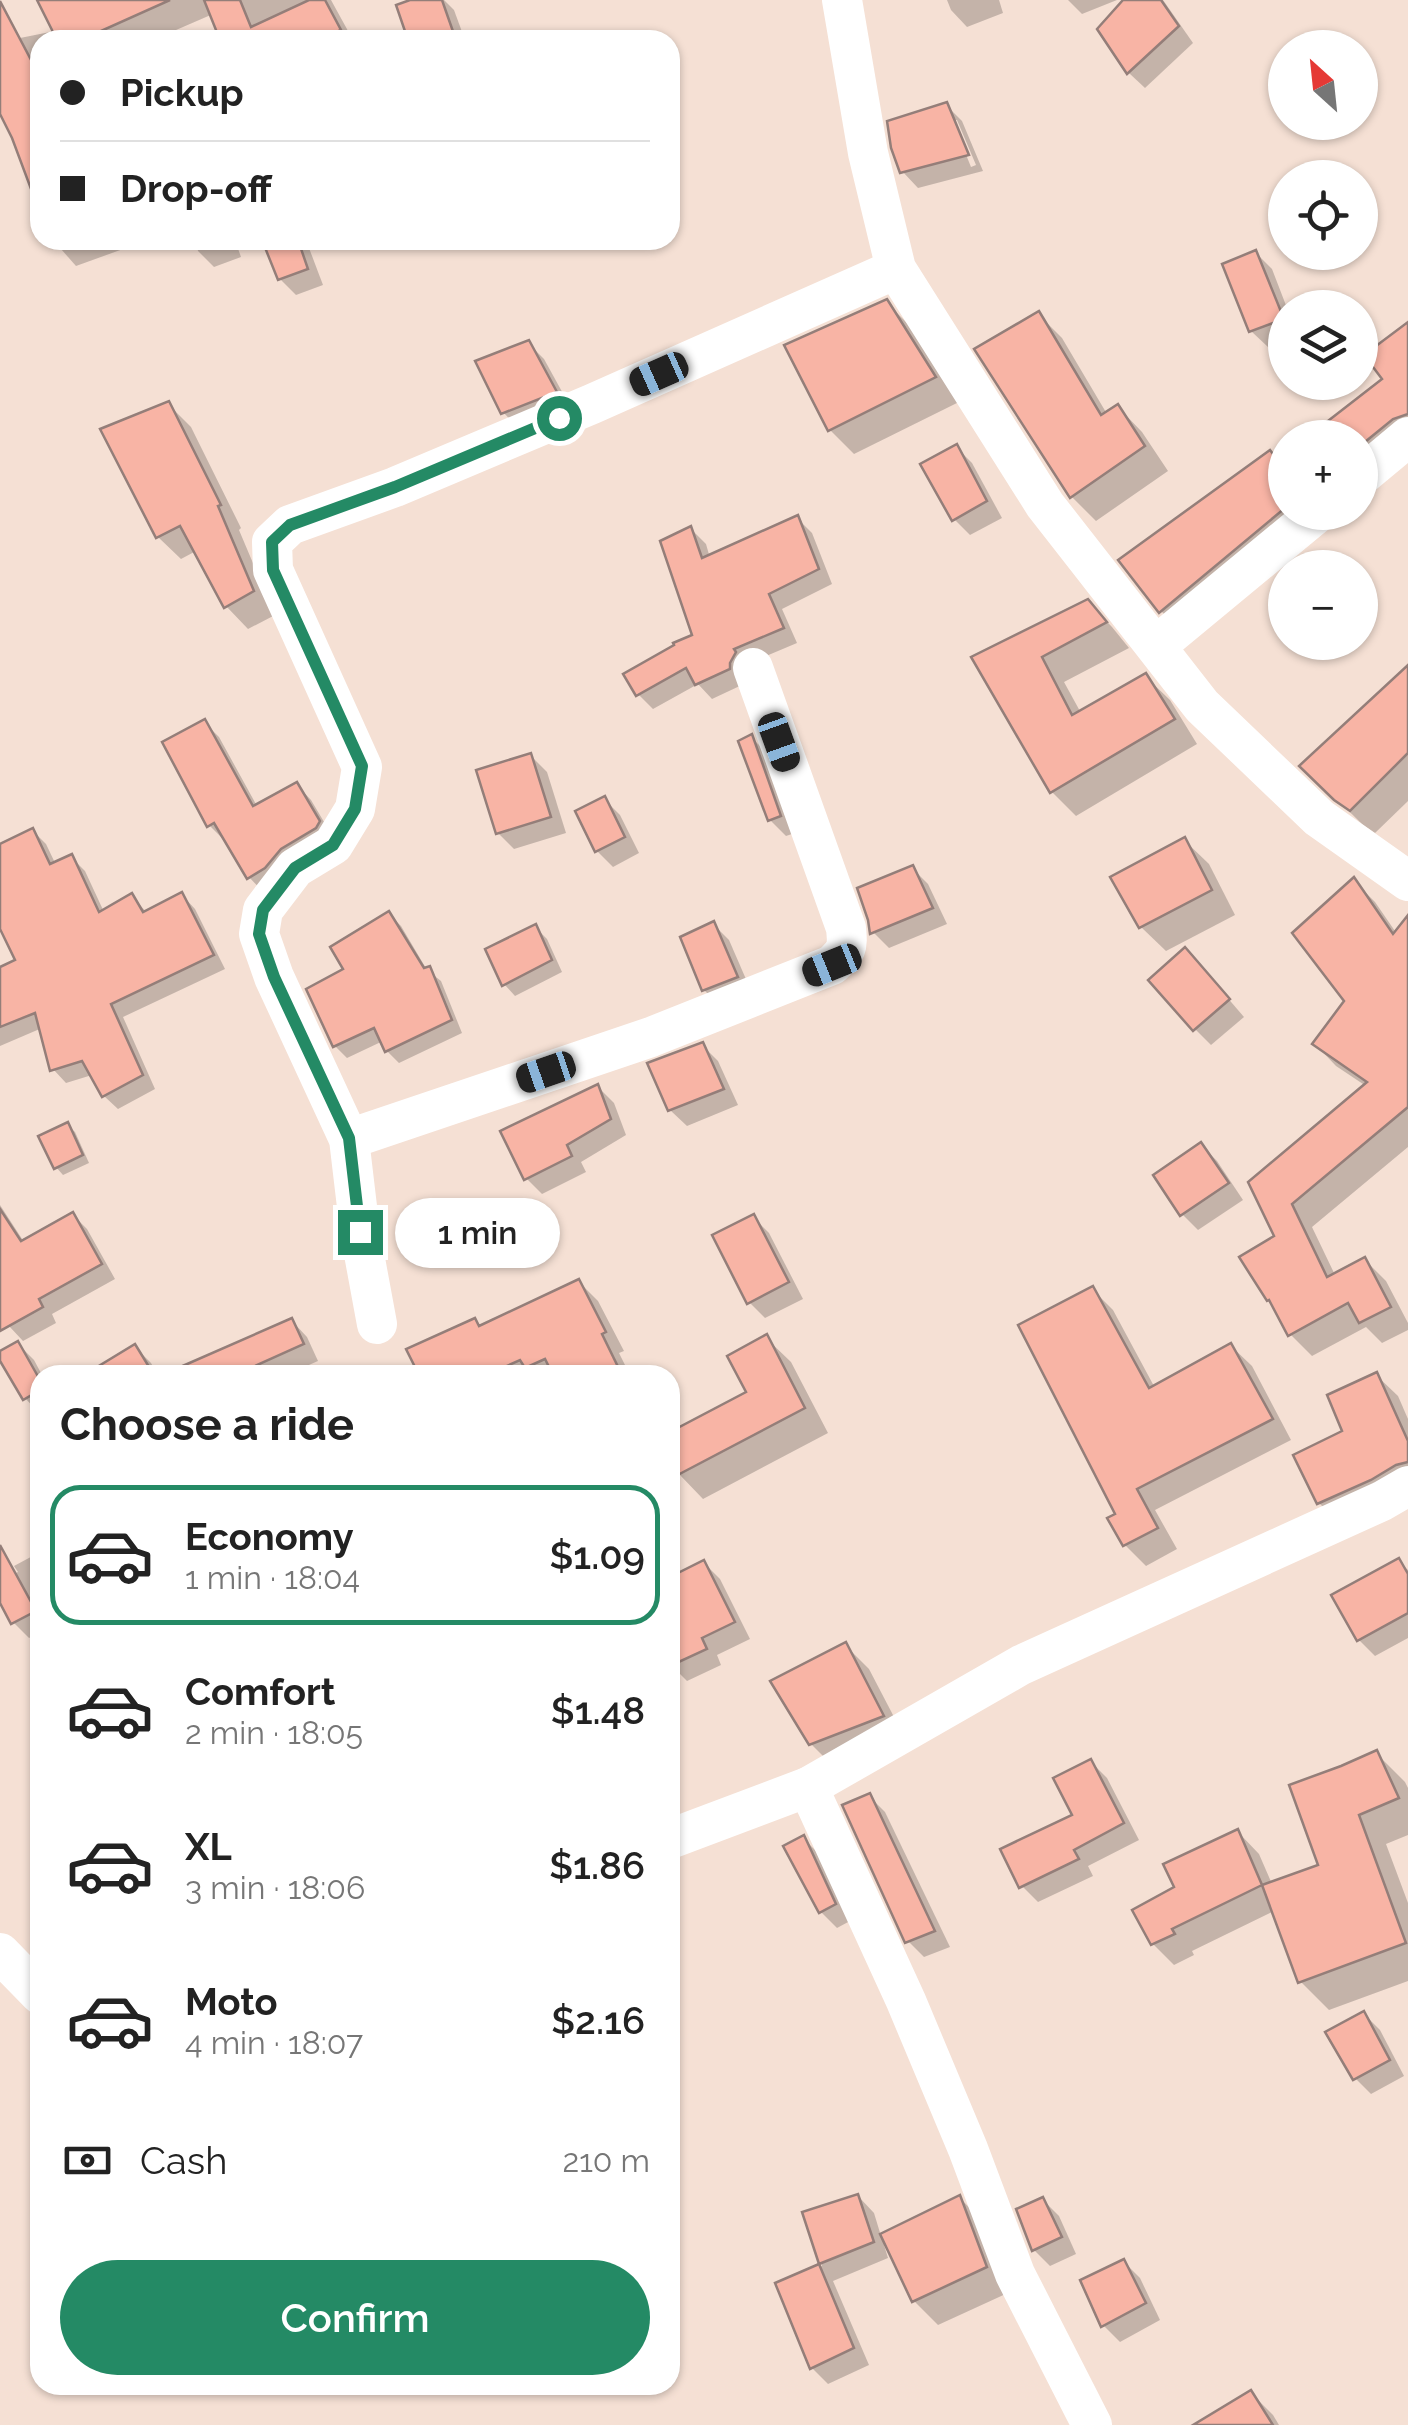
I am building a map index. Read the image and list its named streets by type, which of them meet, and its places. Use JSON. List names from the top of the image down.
{
  "north": "top left",
  "page": {
    "map_buttons": ["+", "−"],
    "banner": ["Pickup", "Drop-off"],
    "bubble": "1 min",
    "heading": "Choose a ride",
    "list": [
      {
        "name": "Economy",
        "note": "1 min · 18:04",
        "value": "$1.09"
      },
      {
        "name": "Comfort",
        "note": "2 min · 18:05",
        "value": "$1.48"
      },
      {
        "name": "XL",
        "note": "3 min · 18:06",
        "value": "$1.86"
      },
      {
        "name": "Moto",
        "note": "4 min · 18:07",
        "value": "$2.16"
      }
    ],
    "pay": ["Cash", "210 m"],
    "buttons": "Confirm"
  }
}
